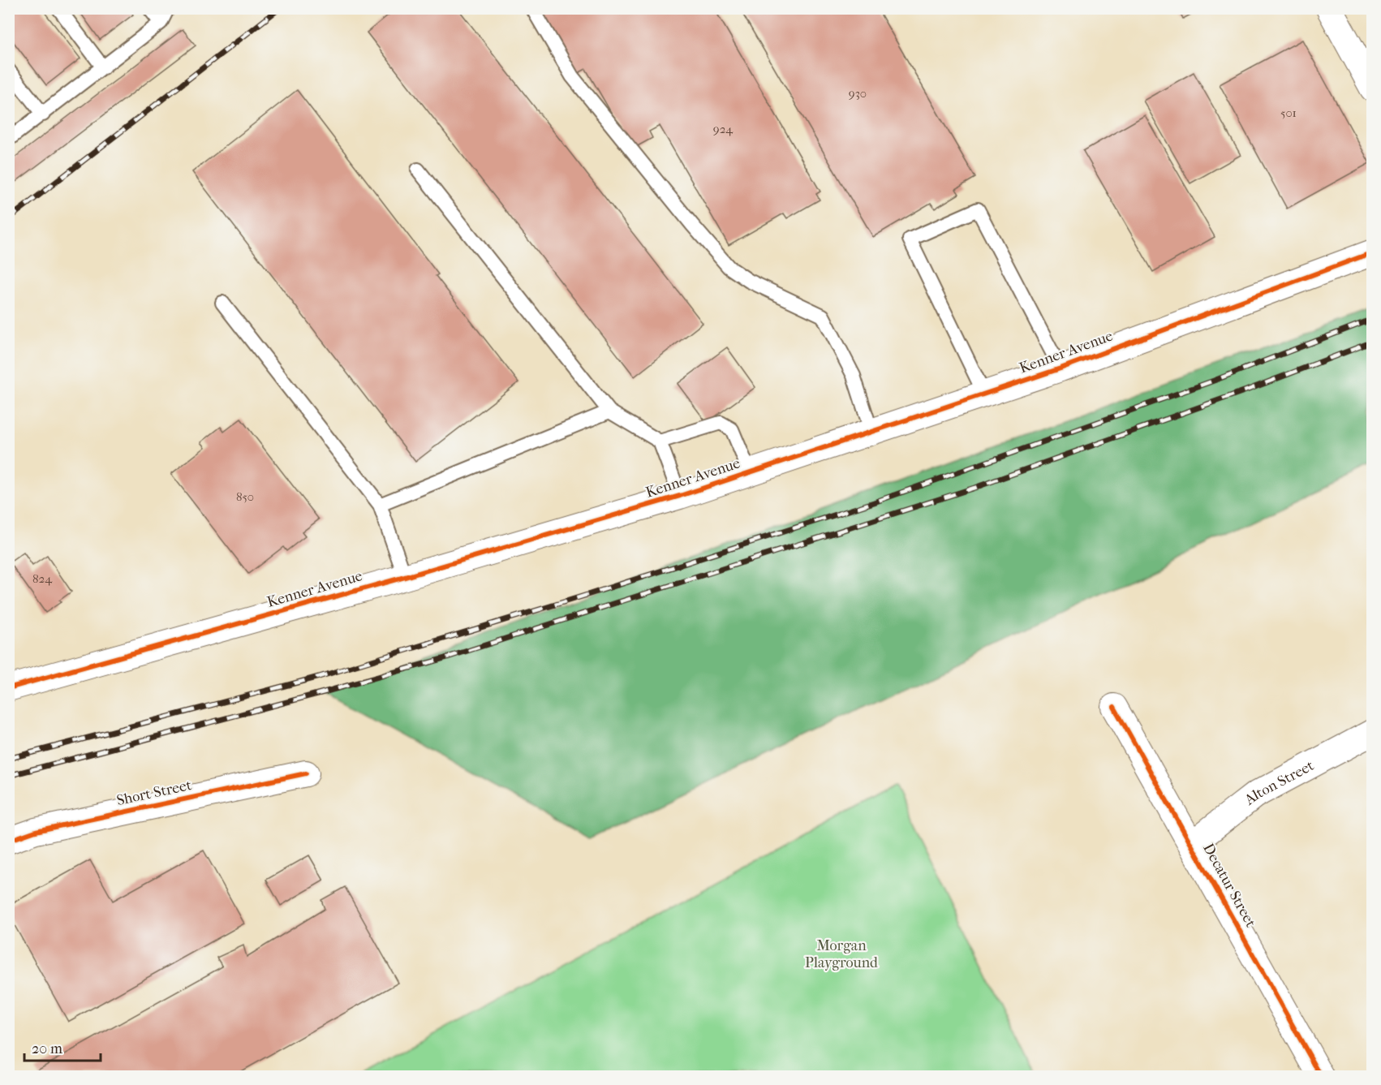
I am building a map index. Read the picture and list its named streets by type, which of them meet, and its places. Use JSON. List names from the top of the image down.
{
  "streets": {
    "street": [
      "Kenner Avenue",
      "Alton Street",
      "Short Street",
      "Decatur Street"
    ]
  },
  "crossings": [
    ["Alton Street", "Decatur Street"]
  ],
  "parks": ["Morgan Playground"],
  "house_numbers": [
    "930",
    "501",
    "924",
    "850",
    "824"
  ],
  "scale_bar": "20 m"
}
